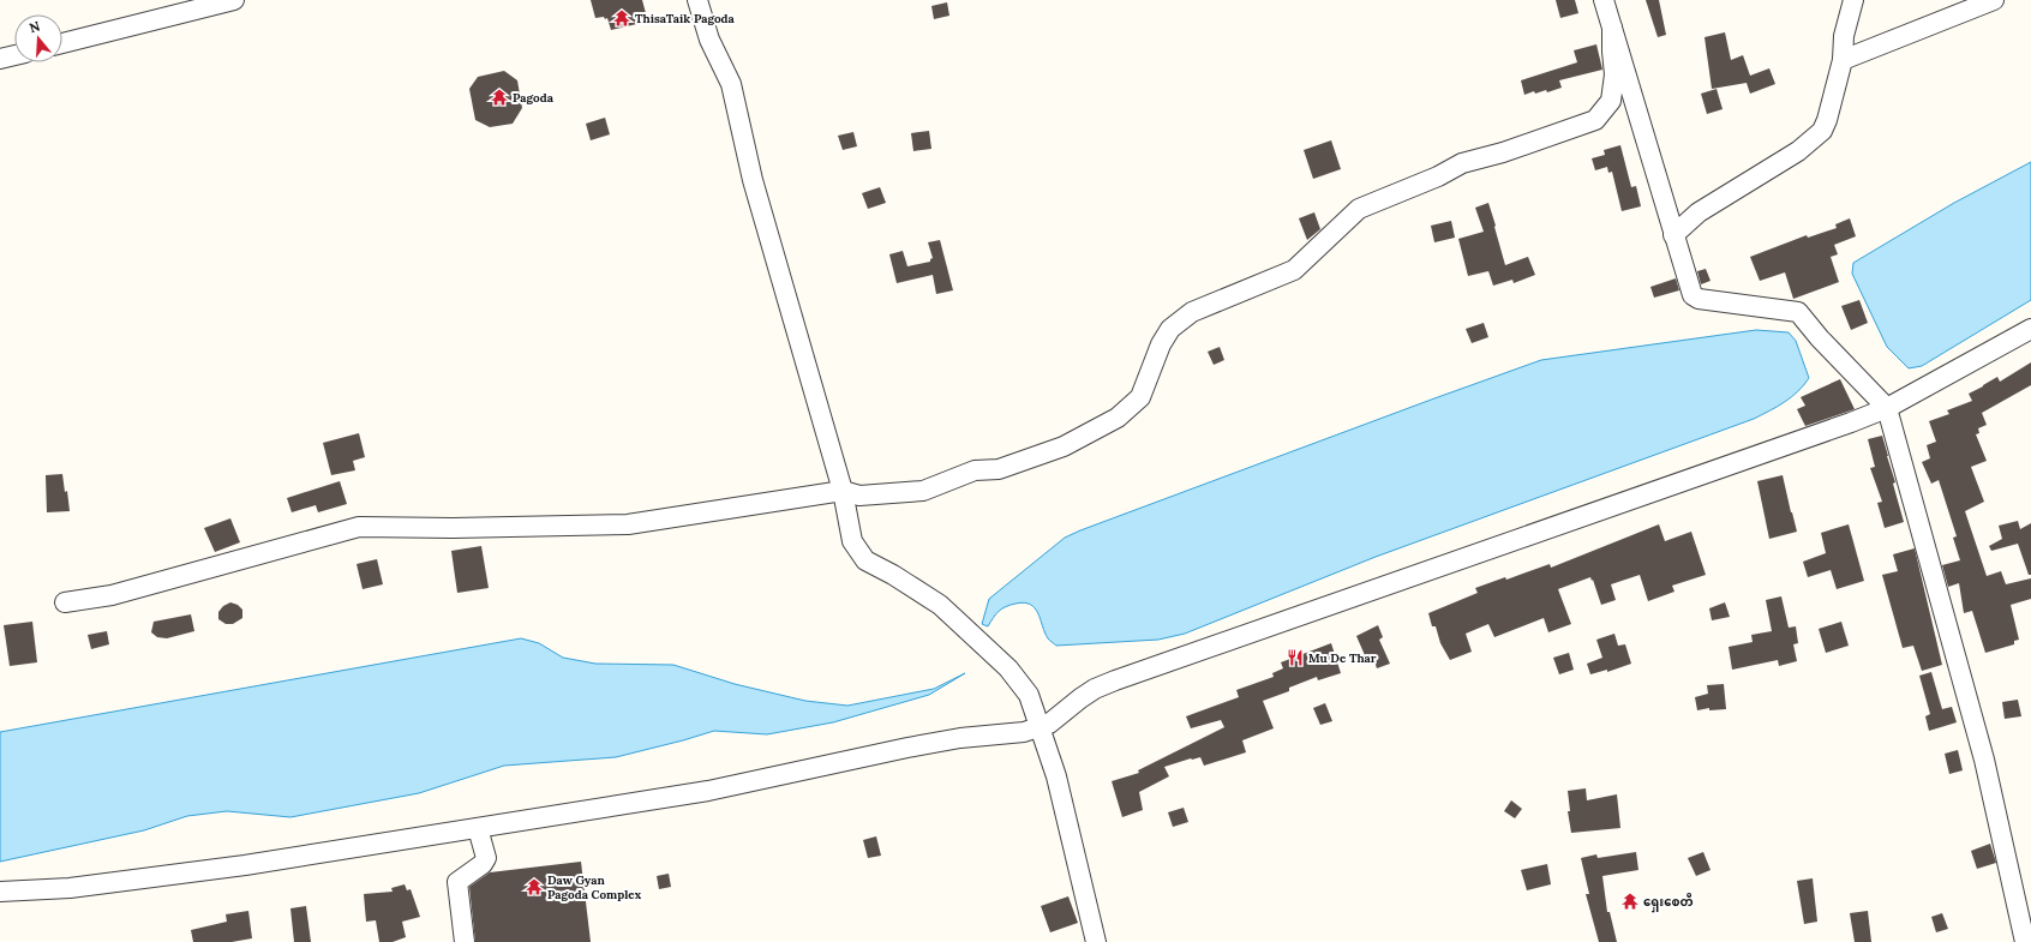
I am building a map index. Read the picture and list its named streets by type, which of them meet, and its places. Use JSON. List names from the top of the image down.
{
  "places": {
    "temple": [
      "ThisaTaik Pagoda",
      "Pagoda",
      "Daw Gyan Pagoda Complex",
      "ရှေးစေတီ"
    ],
    "restaurant": ["Mu De Thar"]
  },
  "north": "top"
}
